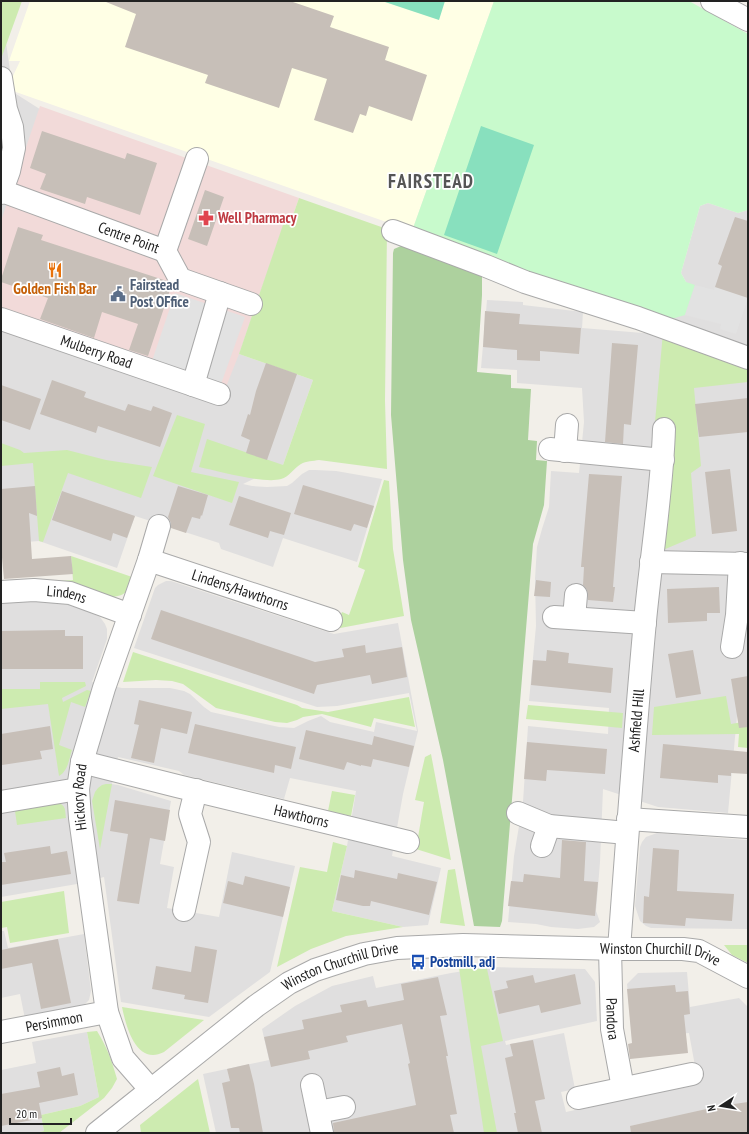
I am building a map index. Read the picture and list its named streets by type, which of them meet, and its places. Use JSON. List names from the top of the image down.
{
  "streets": {
    "street": [
      "Centre Point",
      "Mulberry Road",
      "Lindens/Hawthorns",
      "Lindens",
      "Ashfield Hill",
      "Hickory Road",
      "Hawthorns",
      "Winston Churchill Drive",
      "Pandora",
      "Persimmon"
    ]
  },
  "crossings": [
    ["Lindens/Hawthorns", "Hickory Road"],
    ["Lindens", "Hickory Road"],
    ["Ashfield Hill", "Winston Churchill Drive"],
    ["Ashfield Hill", "Pandora"],
    ["Hickory Road", "Hawthorns"],
    ["Hickory Road", "Winston Churchill Drive"],
    ["Hickory Road", "Persimmon"],
    ["Winston Churchill Drive", "Pandora"]
  ],
  "districts": ["FAIRSTEAD"],
  "places": {
    "pharmacy": ["Well Pharmacy"],
    "restaurant": ["Golden Fish Bar"],
    "public building": ["Fairstead Post OFfice"],
    "bus stop": ["Postmill, adj"]
  },
  "scale_bar": "20 m",
  "north": "left"
}
